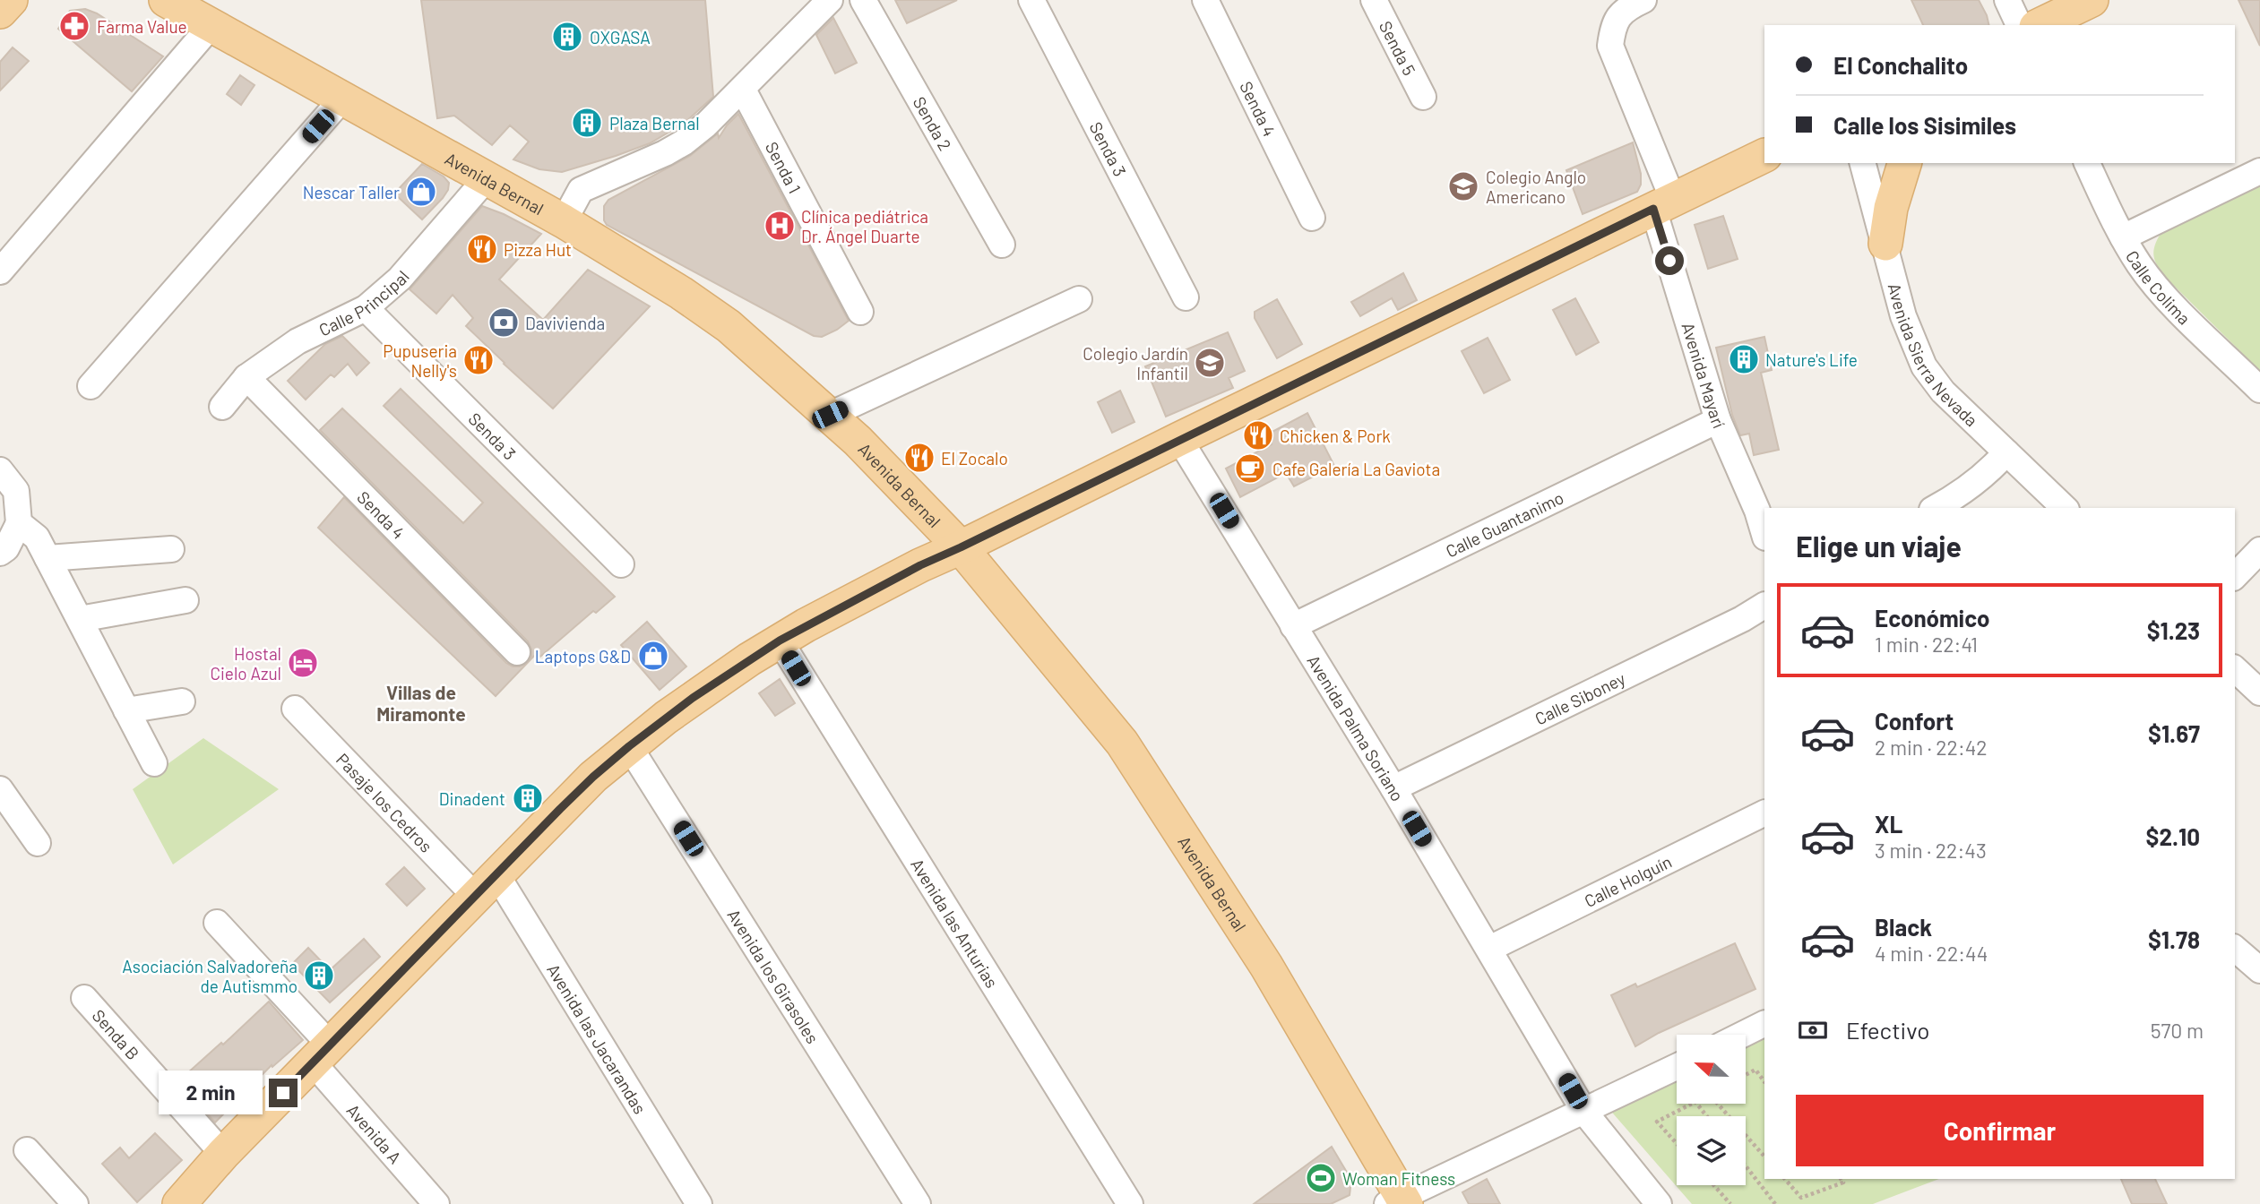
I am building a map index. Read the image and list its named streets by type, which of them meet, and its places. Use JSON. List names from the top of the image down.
{
  "streets": {
    "main road": ["Avenida Bernal"],
    "street": [
      "Senda 5",
      "Senda 4",
      "Senda 2",
      "Senda 3",
      "Senda 1",
      "Calle Colima",
      "Calle Principal",
      "Avenida Sierra Nevada",
      "Avenida Mayarí",
      "Calle Guantanimo",
      "Calle Siboney",
      "Avenida Palma Soriano",
      "Pasaje los Cedros",
      "Calle Holguín",
      "Avenida las Anturias",
      "Avenida los Girasoles",
      "Senda B",
      "Avenida las Jacarandas",
      "Avenida A"
    ]
  },
  "crossings": [
    ["Senda 4", "Calle Principal"],
    ["Senda 3", "Calle Principal"],
    ["Avenida Bernal", "Calle Principal"],
    ["Avenida Mayarí", "Calle Guantanimo"],
    ["Calle Guantanimo", "Avenida Palma Soriano"],
    ["Calle Siboney", "Avenida Palma Soriano"],
    ["Avenida Palma Soriano", "Calle Holguín"],
    ["Pasaje los Cedros", "Avenida las Jacarandas"]
  ],
  "districts": ["Villas de Miramonte"],
  "places": {
    "pharmacy": ["Farma Value"],
    "building": [
      "OXGASA",
      "Plaza Bernal",
      "Nature's Life",
      "Dinadent",
      "Asociación Salvadoreña de Autismmo"
    ],
    "school or university": ["Colegio Anglo Americano", "Colegio Jardín Infantil"],
    "shop": ["Nescar Taller", "Laptops G&D"],
    "hospital": ["Clínica pediátrica Dr. Ángel Duarte"],
    "restaurant": [
      "Pizza Hut",
      "Pupuseria Nelly's",
      "Chicken & Pork",
      "El Zocalo"
    ],
    "bank": ["Davivienda"],
    "cafe": ["Cafe Galería La Gaviota"],
    "hotel": ["Hostal Cielo Azul"],
    "sports": ["Woman Fitness"]
  },
  "north": "left",
  "page": {
    "banner": ["El Conchalito", "Calle los Sisimiles"],
    "heading": "Elige un viaje",
    "list": [
      {
        "name": "Económico",
        "note": "1 min · 22:41",
        "value": "$1.23"
      },
      {
        "name": "Confort",
        "note": "2 min · 22:42",
        "value": "$1.67"
      },
      {
        "name": "XL",
        "note": "3 min · 22:43",
        "value": "$2.10"
      },
      {
        "name": "Black",
        "note": "4 min · 22:44",
        "value": "$1.78"
      }
    ],
    "pay": ["Efectivo", "570 m"],
    "bubble": "2 min",
    "buttons": "Confirmar"
  }
}
